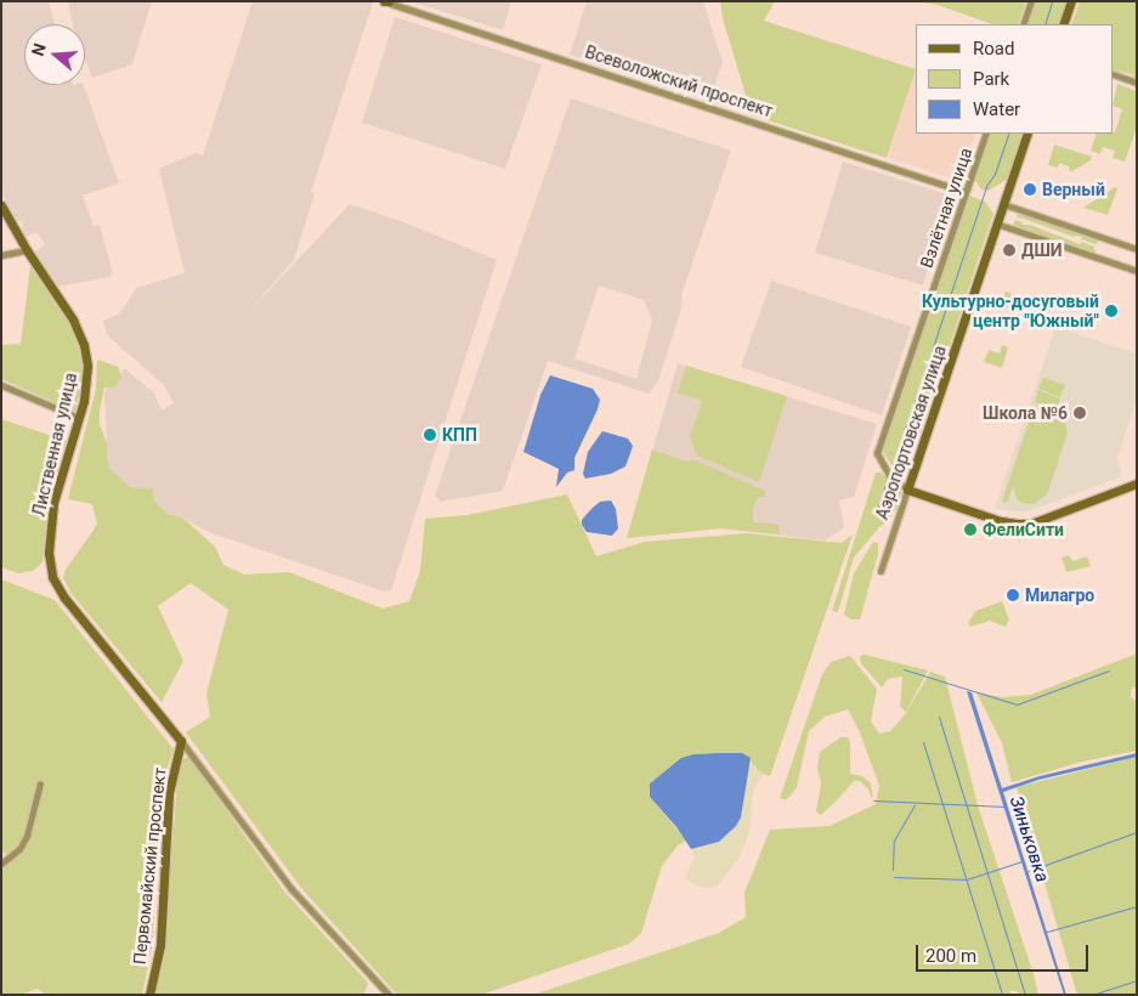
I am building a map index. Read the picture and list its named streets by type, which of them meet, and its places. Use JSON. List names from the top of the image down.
{
  "streets": {
    "street": [
      "Всеволожский проспект",
      "Взлётная улица",
      "Аэропортовская улица",
      "Лиственная улица",
      "Первомайский проспект"
    ]
  },
  "crossings": [
    ["Всеволожский проспект", "Взлётная улица"],
    ["Взлётная улица", "Аэропортовская улица"],
    ["Лиственная улица", "Первомайский проспект"]
  ],
  "water": ["Зиньковка"],
  "places": [
    "Верный",
    "ДШИ",
    "Культурно-досуговый центр \"Южный\"",
    "Школа №6",
    "КПП",
    "ФелиСити",
    "Милагро"
  ],
  "legend": ["Road", "Park", "Water"],
  "scale_bar": "200 m",
  "north": "left"
}
